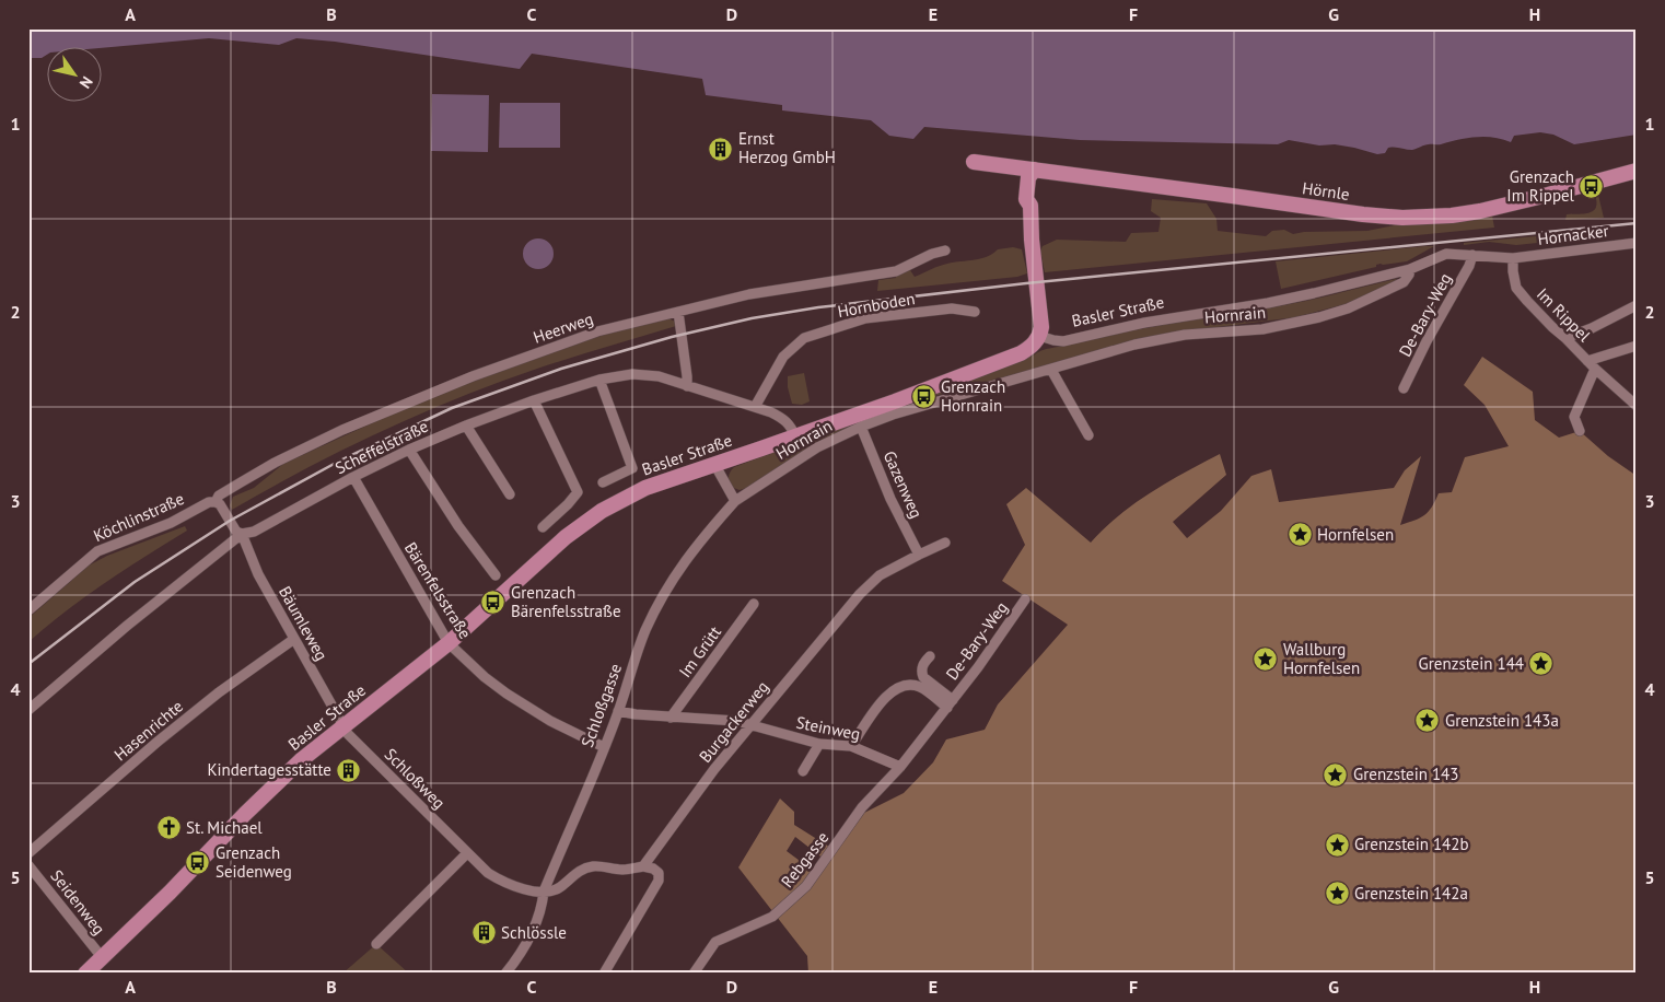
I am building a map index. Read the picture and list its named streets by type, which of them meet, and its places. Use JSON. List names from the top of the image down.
{
  "streets": {
    "main road": ["Hörnle", "Basler Straße"],
    "street": [
      "Hornacker",
      "Hornboden",
      "Hornrain",
      "De-Bary-Weg",
      "Im Rippel",
      "Heerweg",
      "Scheffelstraße",
      "Gazenweg",
      "Köchlinstraße",
      "Bärenfelsstraße",
      "Bäumleweg",
      "Im Grütt",
      "Schloßgasse",
      "Burgackerweg",
      "Steinweg",
      "Hasenrichte",
      "Schloßweg",
      "Rebgasse",
      "Seidenweg"
    ]
  },
  "crossings": [
    ["Hornacker", "Im Rippel"],
    ["Hornboden", "Scheffelstraße"],
    ["Basler Straße", "Hornrain"],
    ["Basler Straße", "De-Bary-Weg"],
    ["Basler Straße", "Scheffelstraße"],
    ["Basler Straße", "Bärenfelsstraße"],
    ["Basler Straße", "Bäumleweg"],
    ["Basler Straße", "Schloßweg"],
    ["Basler Straße", "Seidenweg"],
    ["Hornrain", "Gazenweg"],
    ["Hornrain", "Schloßgasse"],
    ["De-Bary-Weg", "Steinweg"],
    ["De-Bary-Weg", "Rebgasse"],
    ["Heerweg", "Köchlinstraße"],
    ["Scheffelstraße", "Bärenfelsstraße"],
    ["Scheffelstraße", "Bäumleweg"],
    ["Gazenweg", "Burgackerweg"],
    ["Bärenfelsstraße", "Schloßgasse"],
    ["Bäumleweg", "Hasenrichte"],
    ["Bäumleweg", "Schloßweg"],
    ["Im Grütt", "Steinweg"],
    ["Schloßgasse", "Steinweg"],
    ["Schloßgasse", "Schloßweg"],
    ["Burgackerweg", "Steinweg"],
    ["Steinweg", "Rebgasse"]
  ],
  "places": {
    "building": ["Ernst Herzog GmbH", "Kindertagesstätte", "Schlössle"],
    "bus stop": [
      "Grenzach Im Rippel",
      "Grenzach Hornrain",
      "Grenzach Bärenfelsstraße",
      "Grenzach Seidenweg"
    ],
    "place": [
      "Hornfelsen",
      "Wallburg Hornfelsen",
      "Grenzstein 144",
      "Grenzstein 143a",
      "Grenzstein 143",
      "Grenzstein 142b",
      "Grenzstein 142a"
    ],
    "church": ["St. Michael"]
  },
  "north": "bottom right",
  "grid": {
    "columns": [
      "A",
      "B",
      "C",
      "D",
      "E",
      "F",
      "G",
      "H"
    ],
    "rows": [
      "1",
      "2",
      "3",
      "4",
      "5"
    ]
  }
}
